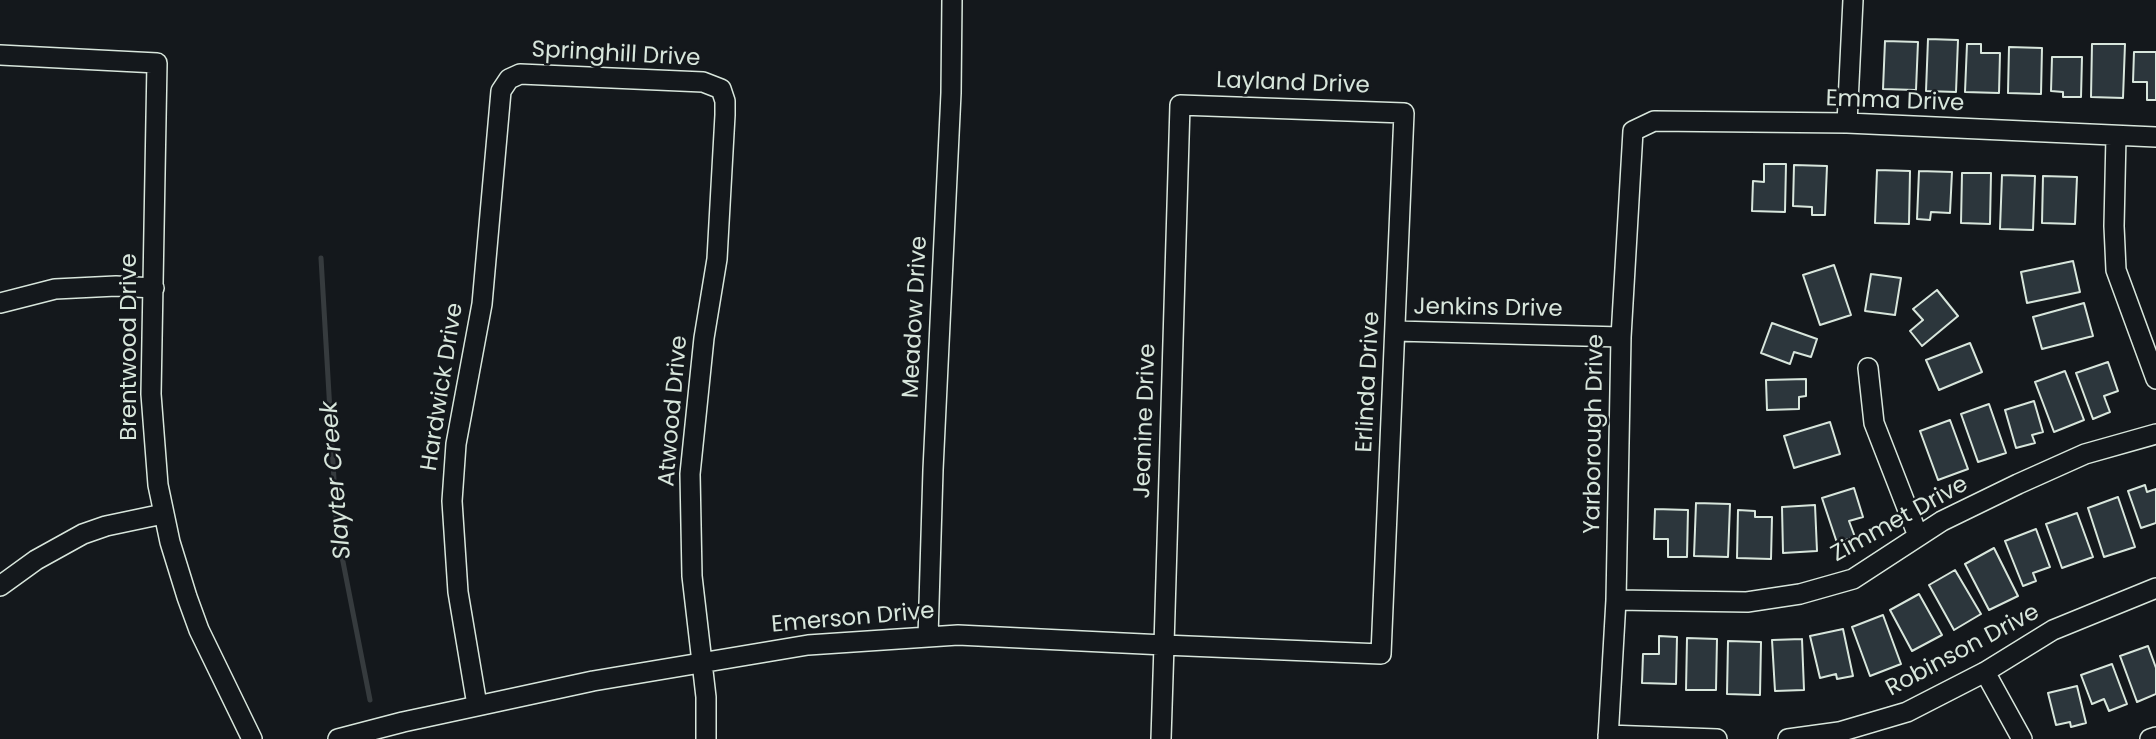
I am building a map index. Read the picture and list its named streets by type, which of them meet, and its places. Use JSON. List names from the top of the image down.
{
  "streets": {
    "street": [
      "Springhill Drive",
      "Layland Drive",
      "Emma Drive",
      "Jenkins Drive",
      "Meadow Drive",
      "Brentwood Drive",
      "Erlinda Drive",
      "Hardwick Drive",
      "Atwood Drive",
      "Jeanine Drive",
      "Yarborough Drive",
      "Zimmet Drive",
      "Emerson Drive",
      "Robinson Drive"
    ]
  },
  "crossings": [
    ["Springhill Drive", "Hardwick Drive"],
    ["Springhill Drive", "Atwood Drive"],
    ["Layland Drive", "Erlinda Drive"],
    ["Layland Drive", "Jeanine Drive"],
    ["Emma Drive", "Yarborough Drive"],
    ["Jenkins Drive", "Erlinda Drive"],
    ["Jenkins Drive", "Yarborough Drive"],
    ["Meadow Drive", "Emerson Drive"],
    ["Erlinda Drive", "Emerson Drive"],
    ["Hardwick Drive", "Emerson Drive"],
    ["Atwood Drive", "Emerson Drive"],
    ["Jeanine Drive", "Emerson Drive"],
    ["Yarborough Drive", "Zimmet Drive"]
  ],
  "water": ["Slayter Creek"]
}
